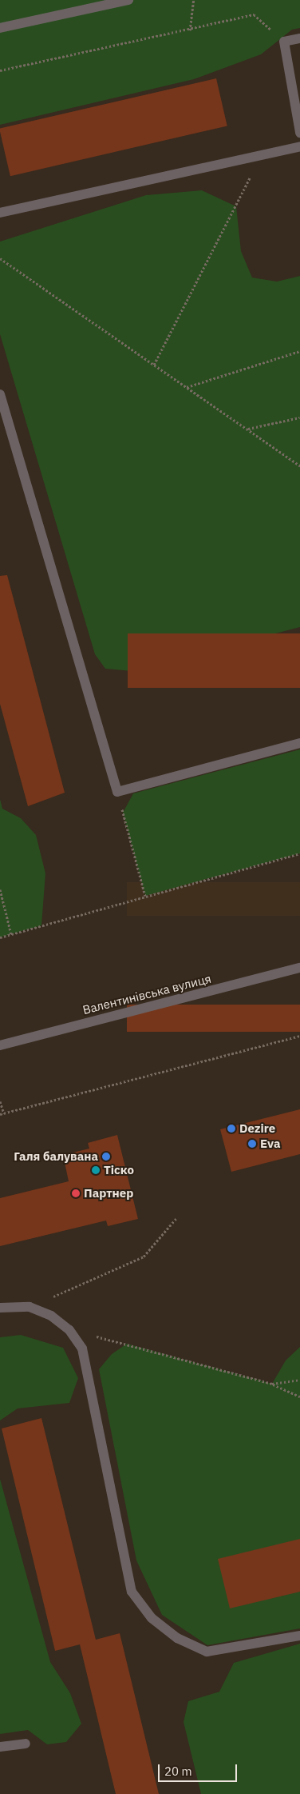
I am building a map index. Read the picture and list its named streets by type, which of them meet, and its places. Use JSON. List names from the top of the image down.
{
  "streets": {
    "street": ["Валентинівська вулиця"]
  },
  "places": [
    "Dezire",
    "Eva",
    "Галя балувана",
    "Тіско",
    "Партнер"
  ],
  "scale_bar": "20 m"
}
